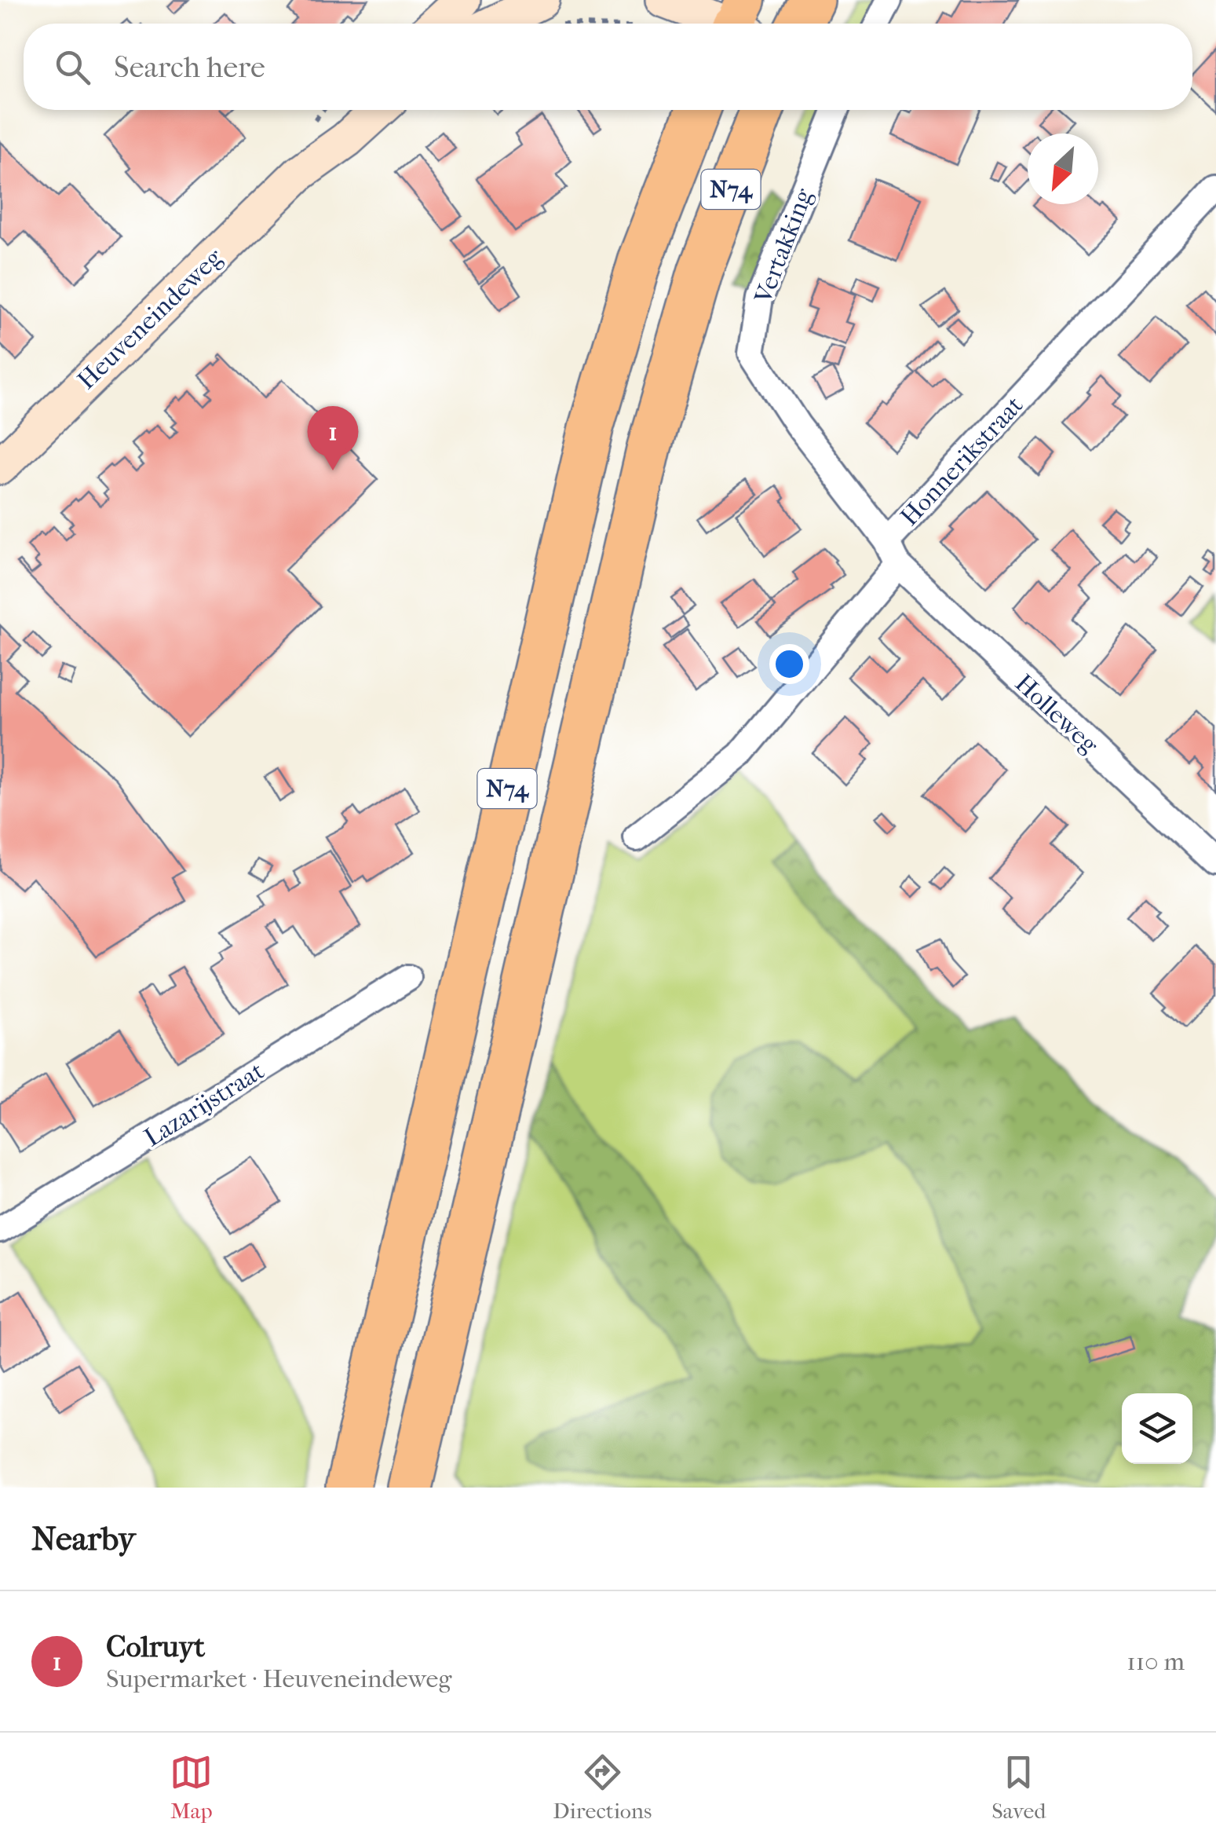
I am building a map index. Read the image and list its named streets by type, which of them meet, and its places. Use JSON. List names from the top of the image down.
{
  "streets": {
    "highway": ["N74"],
    "street": [
      "Vertakking",
      "Heuveneindeweg",
      "Honnerikstraat",
      "Holleweg",
      "Lazarijstraat"
    ]
  },
  "crossings": [
    ["Vertakking", "Honnerikstraat"],
    ["Honnerikstraat", "Holleweg"]
  ],
  "north": "bottom left",
  "page": {
    "search": "Search here",
    "pins": "1",
    "heading": "Nearby",
    "list": [
      {
        "mark": "1",
        "name": "Colruyt",
        "note": "Supermarket · Heuveneindeweg",
        "value": "110 m"
      }
    ],
    "nav": ["Map", "Directions", "Saved"]
  }
}
